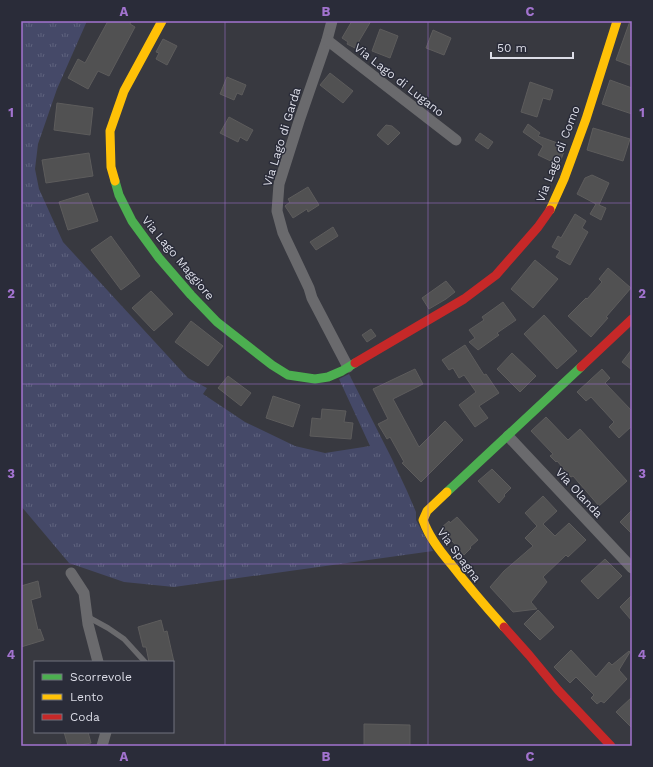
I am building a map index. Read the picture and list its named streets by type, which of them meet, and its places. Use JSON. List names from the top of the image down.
{
  "streets": {
    "street": [
      "Via Lago di Lugano",
      "Via Lago di Garda",
      "Via Lago di Como",
      "Via Lago Maggiore",
      "Via Olanda",
      "Via Spagna"
    ]
  },
  "crossings": [
    ["Via Lago di Lugano", "Via Lago di Garda"],
    ["Via Lago di Garda", "Via Lago di Como"],
    ["Via Lago di Garda", "Via Lago Maggiore"],
    ["Via Lago di Como", "Via Lago Maggiore"],
    ["Via Olanda", "Via Spagna"]
  ],
  "legend": ["Scorrevole", "Lento", "Coda"],
  "scale_bar": "50 m",
  "grid": {
    "columns": ["A", "B", "C"],
    "rows": [
      "1",
      "2",
      "3",
      "4"
    ]
  }
}
